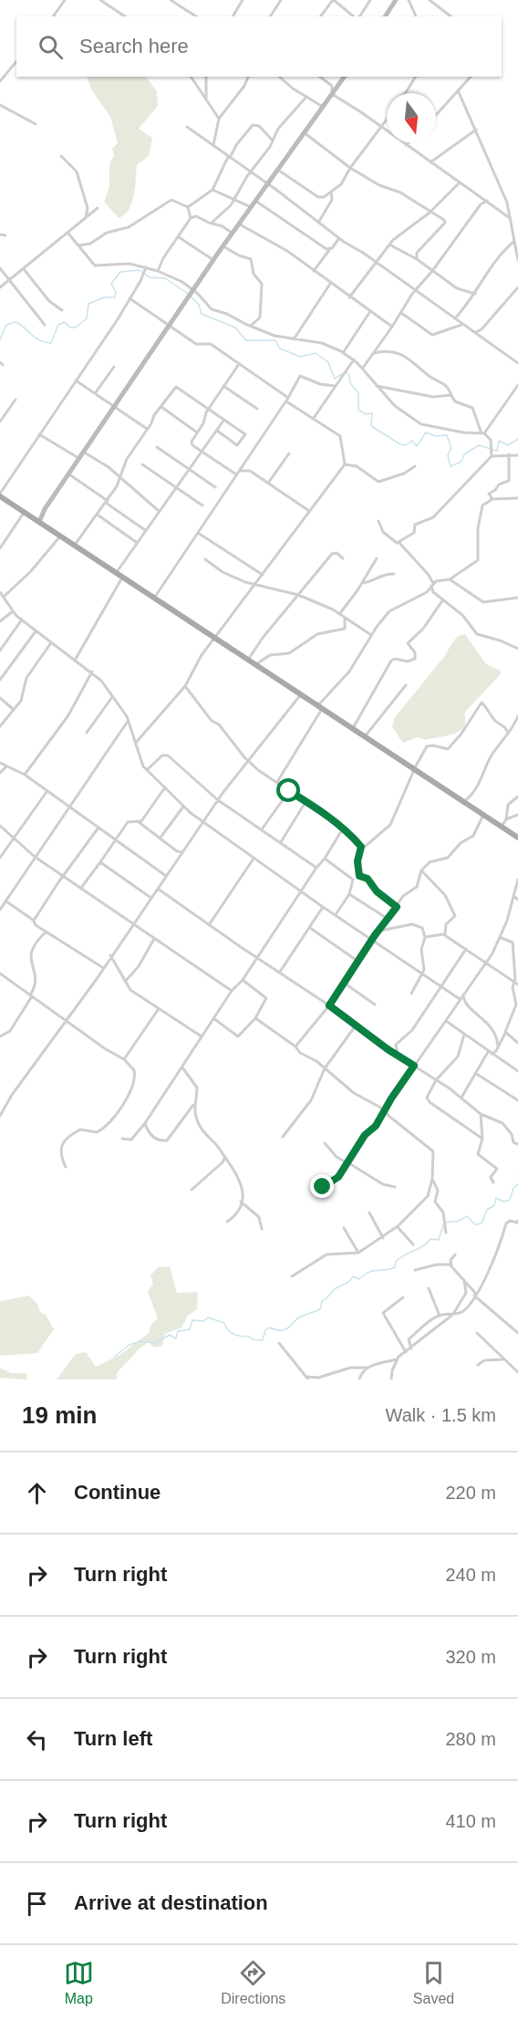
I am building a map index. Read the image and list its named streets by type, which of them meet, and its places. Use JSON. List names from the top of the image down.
{
  "north": "bottom",
  "page": {
    "search": "Search here",
    "heading": ["19 min", "Walk · 1.5 km"],
    "list": [
      ["Continue", "220 m"],
      ["Turn right", "240 m"],
      ["Turn right", "320 m"],
      ["Turn left", "280 m"],
      ["Turn right", "410 m"],
      "Arrive at destination"
    ],
    "nav": ["Map", "Directions", "Saved"]
  }
}
